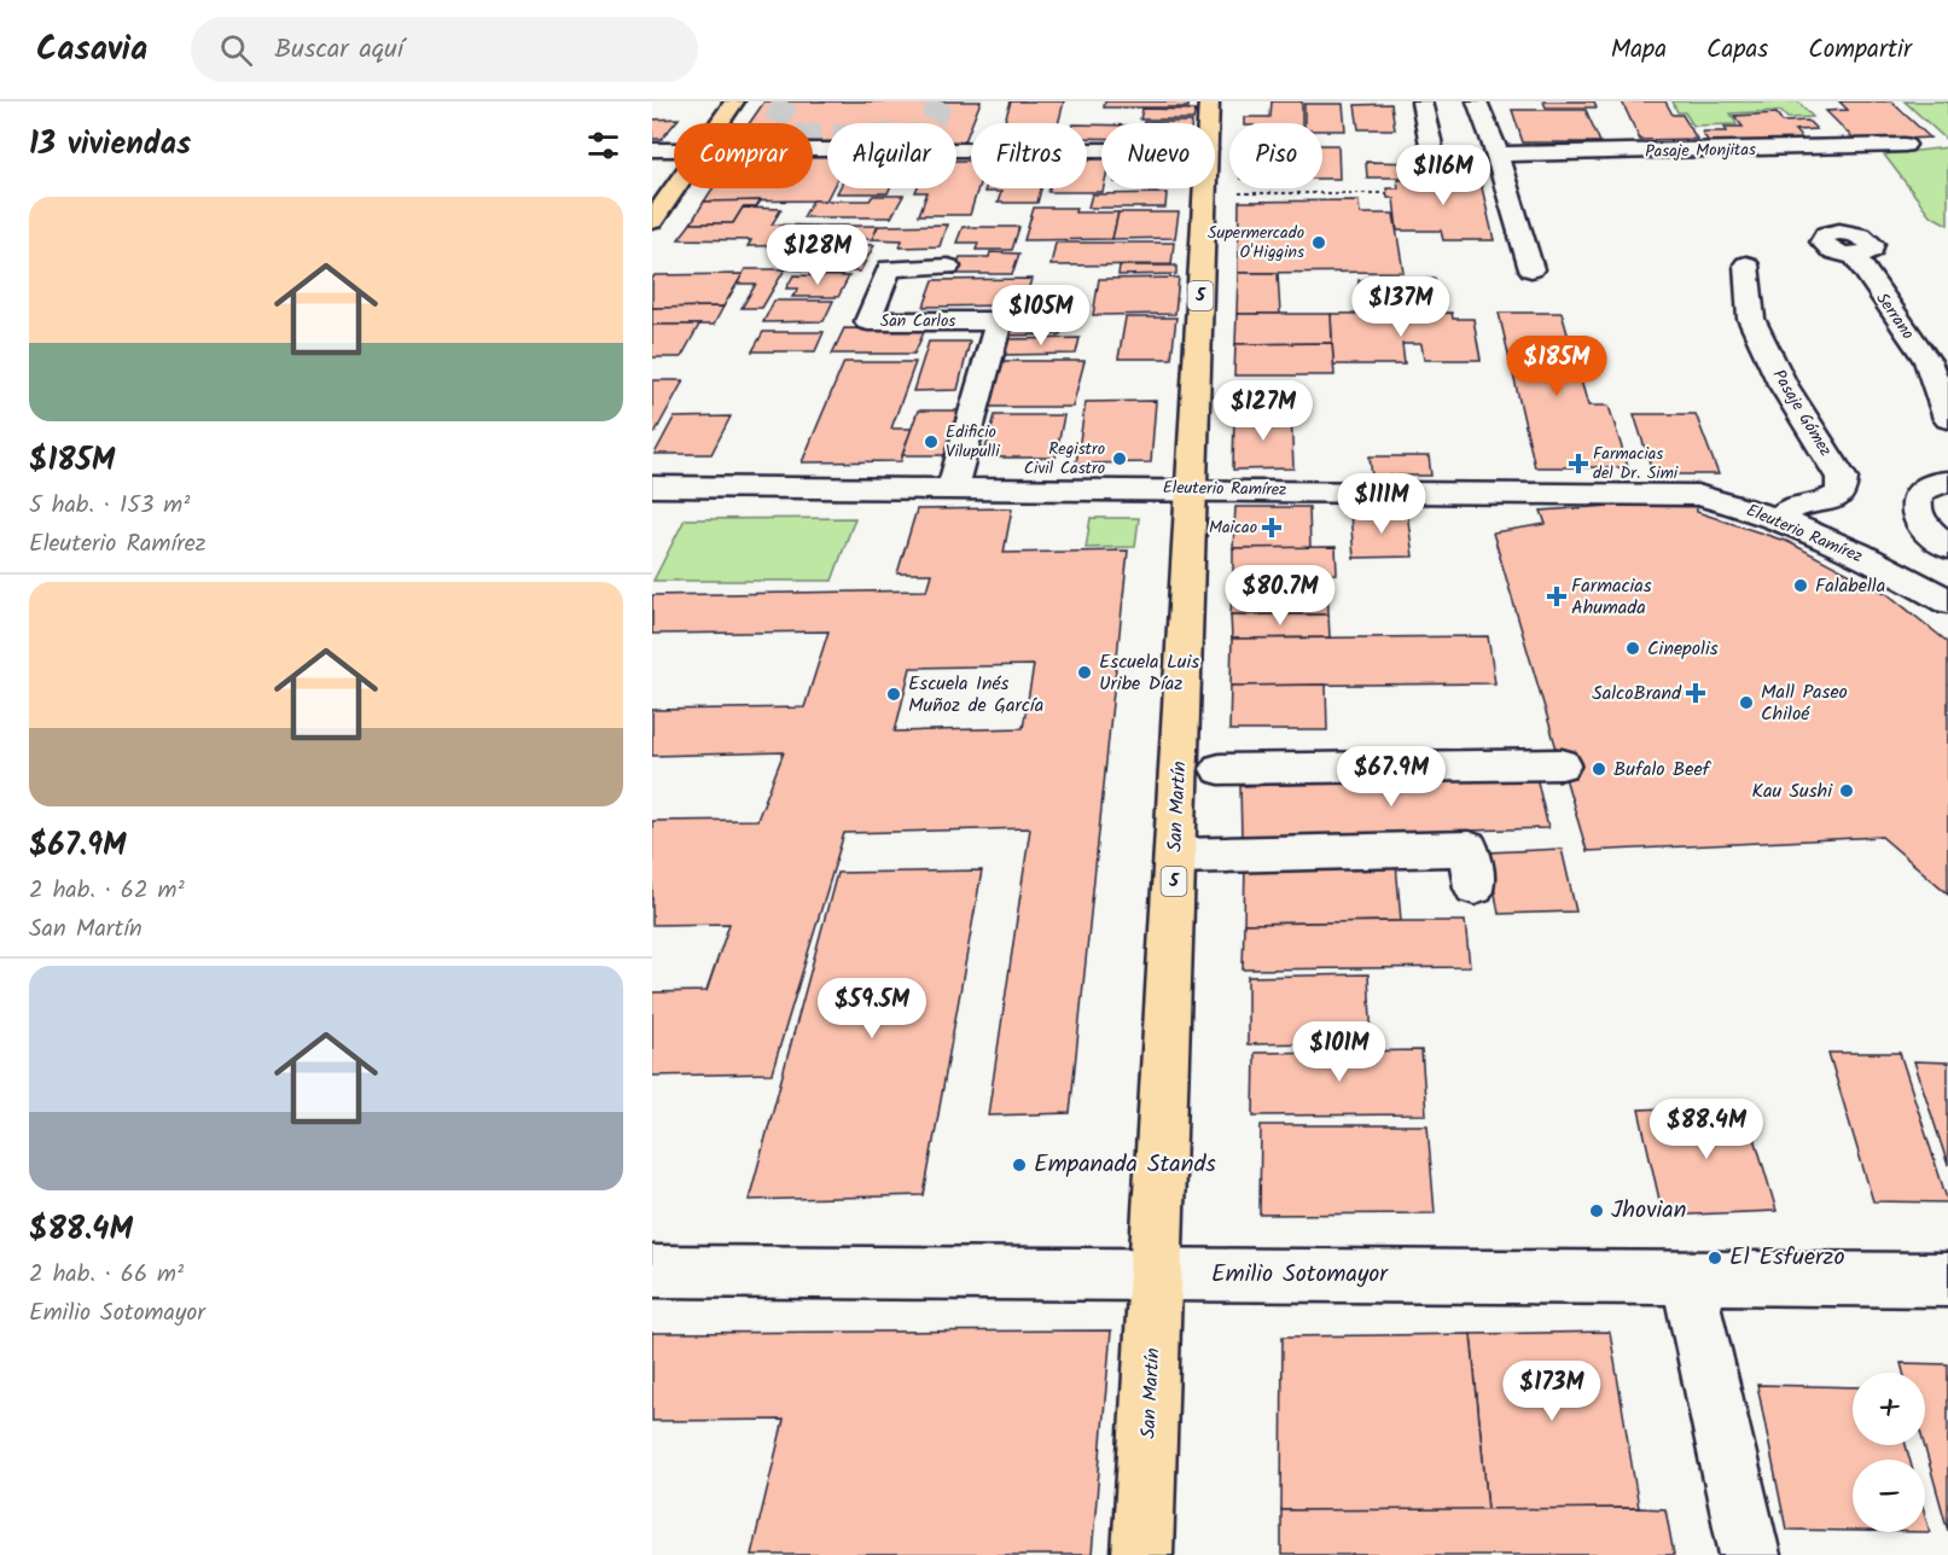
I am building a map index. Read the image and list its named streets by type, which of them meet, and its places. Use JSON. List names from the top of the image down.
{
  "streets": {
    "highway": ["5", "San Martín"],
    "street": [
      "Pasaje Monjitas",
      "Serrano",
      "San Carlos",
      "Pasaje Gómez",
      "Eleuterio Ramírez",
      "Emilio Sotomayor"
    ]
  },
  "crossings": [
    ["San Carlos", "Eleuterio Ramírez"],
    ["Pasaje Gómez", "Eleuterio Ramírez"],
    ["Eleuterio Ramírez", "San Martín"],
    ["San Martín", "Emilio Sotomayor"]
  ],
  "places": {
    "other": [
      "Supermercado O'Higgins",
      "Edificio Vilupulli",
      "Registro Civil Castro",
      "Falabella",
      "Cinepolis",
      "Escuela Luis Uribe Díaz",
      "Escuela Inés Muñoz de García",
      "Mall Paseo Chiloé",
      "Bufalo Beef",
      "Kau Sushi",
      "Empanada Stands",
      "Jhovian",
      "El Esfuerzo"
    ],
    "health": [
      "Farmacias del Dr. Simi",
      "Maicao",
      "Farmacias Ahumada",
      "SalcoBrand"
    ]
  },
  "page": {
    "header": "Casavia",
    "search": "Buscar aquí",
    "nav": ["Mapa", "Capas", "Compartir"],
    "heading": "13 viviendas",
    "chip": [
      "Comprar",
      "Alquilar",
      "Filtros",
      "Nuevo",
      "Piso"
    ],
    "price": [
      "$116M",
      "$128M",
      "$137M",
      "$105M",
      "$185M",
      "$127M",
      "$111M",
      "$80.7M",
      "$67.9M",
      "$59.5M",
      "$101M",
      "$88.4M",
      "$173M"
    ],
    "list": [
      {
        "name": "$185M",
        "note": "5 hab. · 153 m² · Eleuterio Ramírez"
      },
      {
        "name": "$67.9M",
        "note": "2 hab. · 62 m² · San Martín"
      },
      {
        "name": "$88.4M",
        "note": "2 hab. · 66 m² · Emilio Sotomayor"
      }
    ],
    "map_buttons": ["+", "−"]
  }
}
